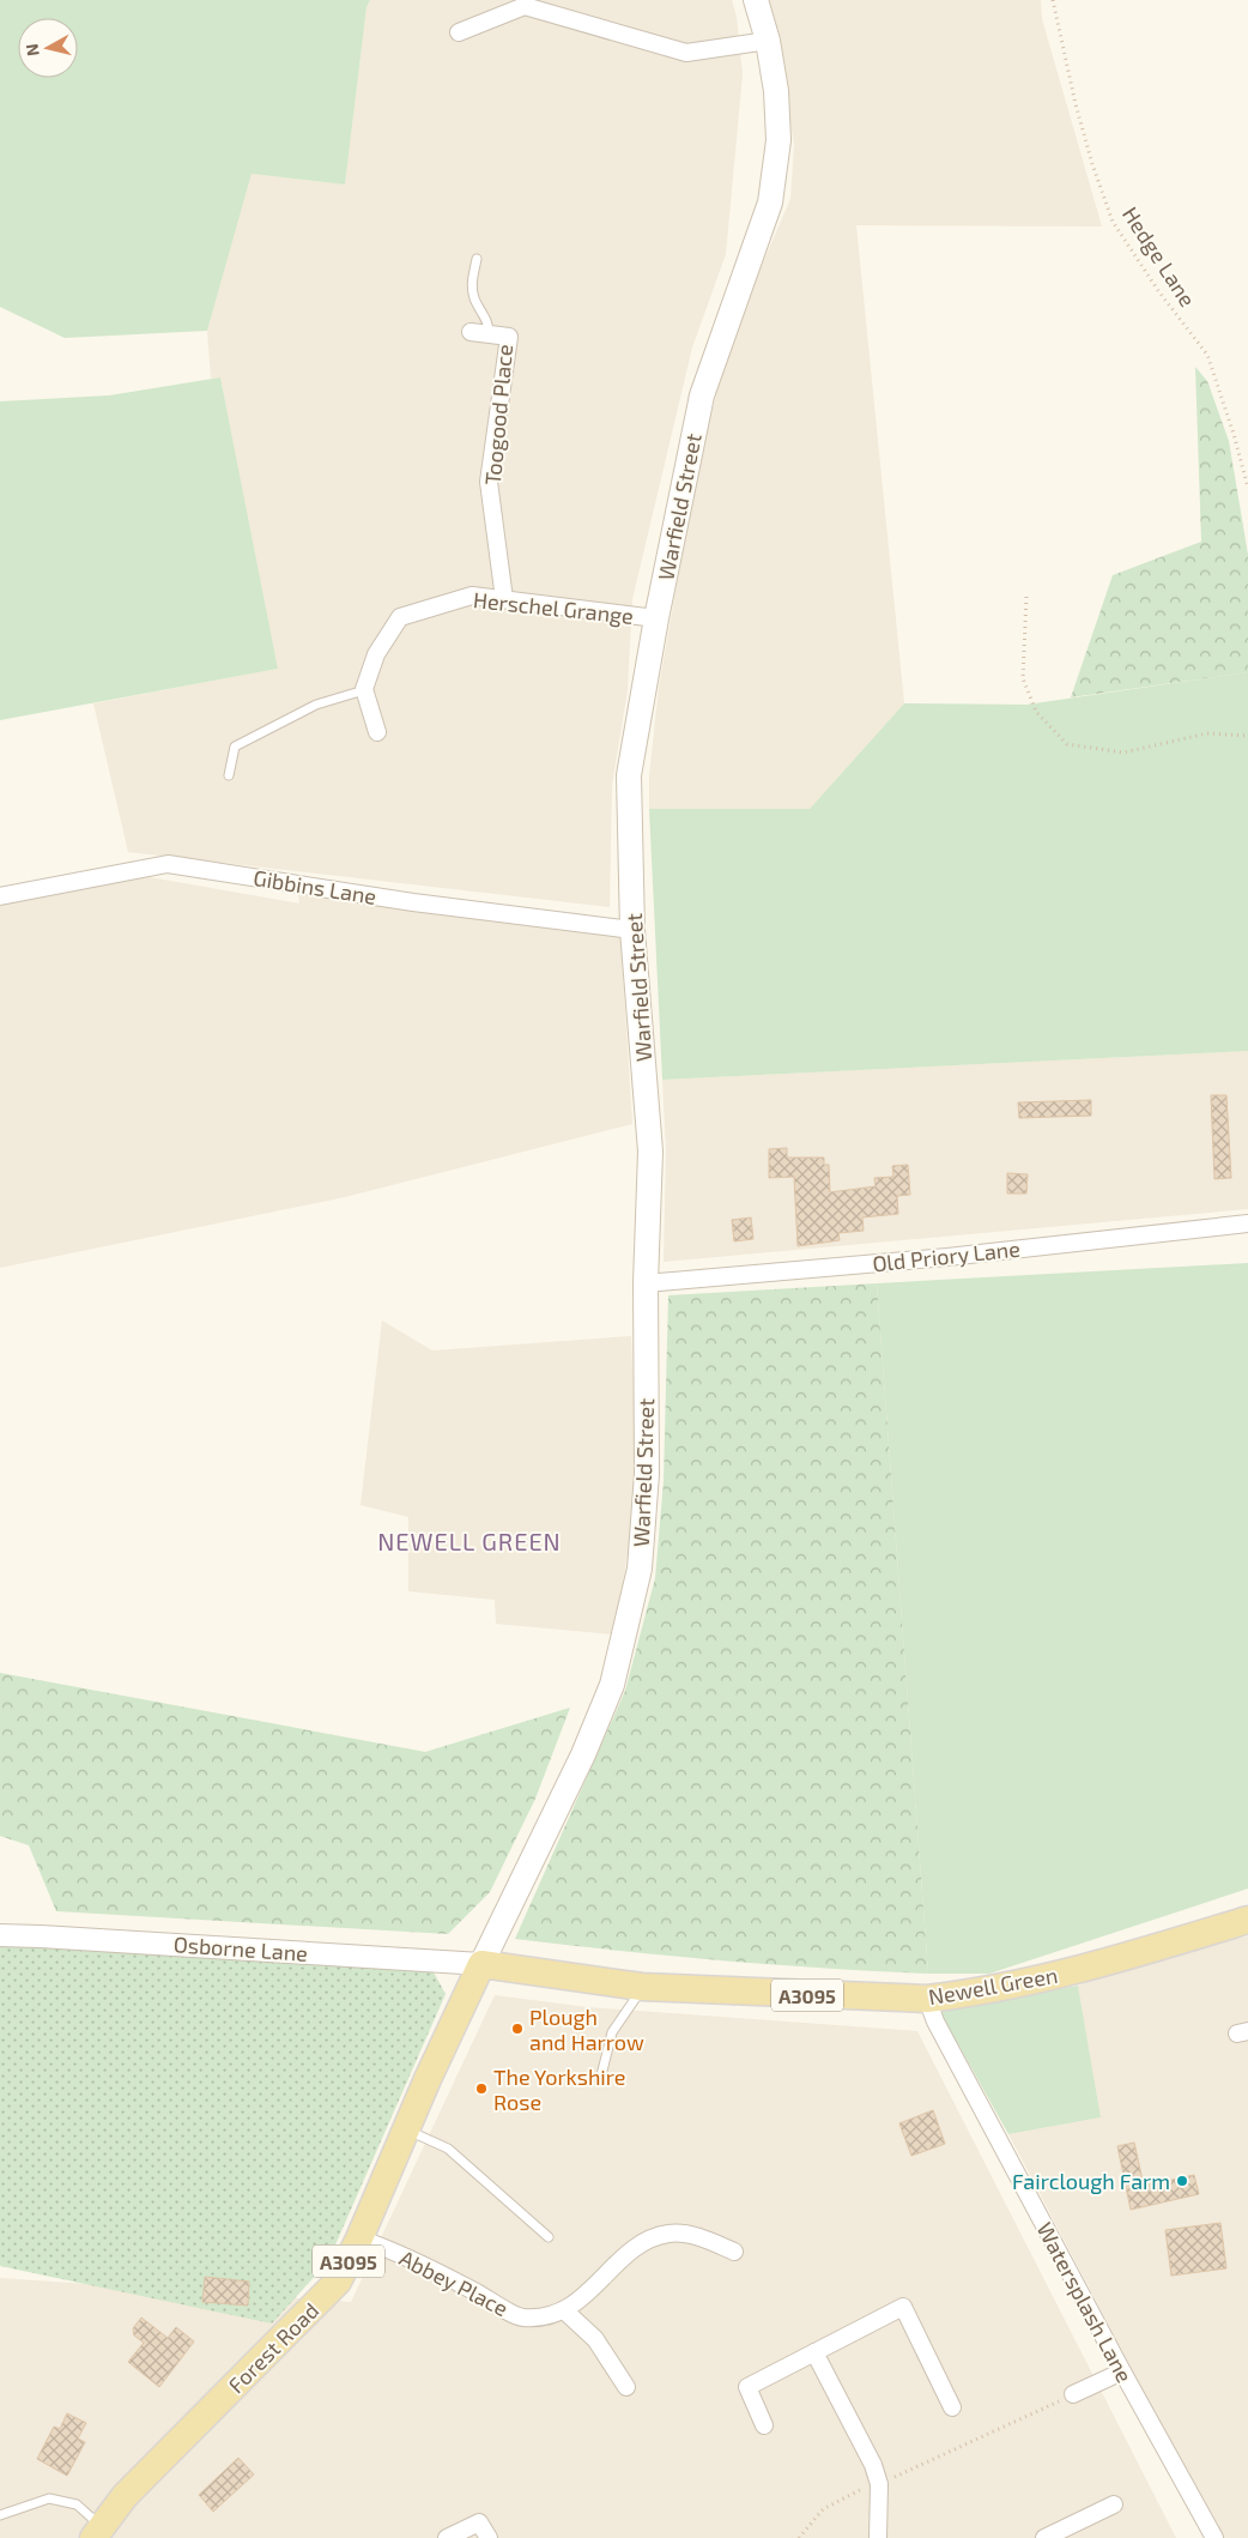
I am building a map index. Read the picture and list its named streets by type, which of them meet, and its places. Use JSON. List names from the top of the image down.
{
  "streets": {
    "main road": [
      "Warfield Street",
      "Newell Green",
      "A3095",
      "Forest Road"
    ],
    "street": [
      "Toogood Place",
      "Herschel Grange",
      "Gibbins Lane",
      "Old Priory Lane",
      "Osborne Lane",
      "Abbey Place",
      "Watersplash Lane"
    ],
    "path": ["Hedge Lane"]
  },
  "crossings": [
    ["Toogood Place", "Herschel Grange"],
    ["Warfield Street", "Herschel Grange"],
    ["Warfield Street", "Gibbins Lane"],
    ["Warfield Street", "Old Priory Lane"],
    ["Warfield Street", "Osborne Lane"],
    ["Warfield Street", "Newell Green"],
    ["Warfield Street", "Forest Road"],
    ["Osborne Lane", "Newell Green"],
    ["Osborne Lane", "Forest Road"],
    ["Newell Green", "Watersplash Lane"],
    ["Newell Green", "Forest Road"],
    ["Abbey Place", "Forest Road"]
  ],
  "districts": ["NEWELL GREEN"],
  "places": ["Plough and Harrow", "The Yorkshire Rose", "Fairclough Farm"],
  "north": "left"
}
